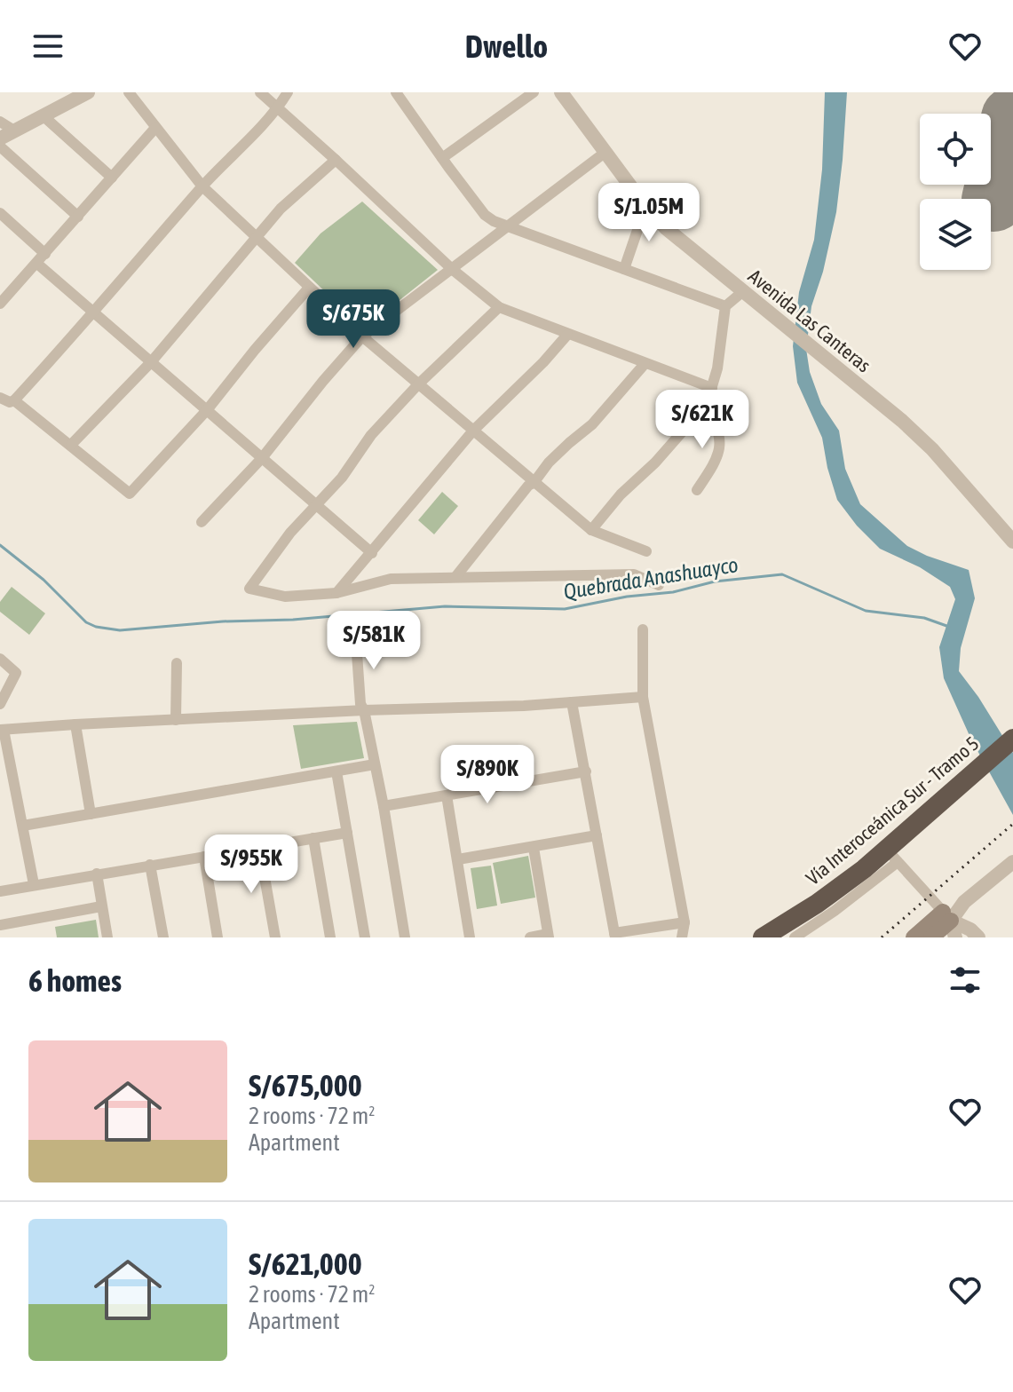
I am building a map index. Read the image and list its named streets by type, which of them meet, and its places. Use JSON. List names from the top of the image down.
{
  "streets": {
    "highway": ["Vía Interoceánica Sur - Tramo 5"],
    "street": ["Avenida Las Canteras"]
  },
  "water": ["Quebrada Anashuayco"],
  "page": {
    "header": "Dwello",
    "price": [
      "S/1.05M",
      "S/675K",
      "S/621K",
      "S/581K",
      "S/890K",
      "S/955K"
    ],
    "heading": "6 homes",
    "list": [
      {
        "name": "S/675,000",
        "note": "2 rooms · 72 m² · Apartment"
      },
      {
        "name": "S/621,000",
        "note": "2 rooms · 72 m² · Apartment"
      }
    ]
  }
}
